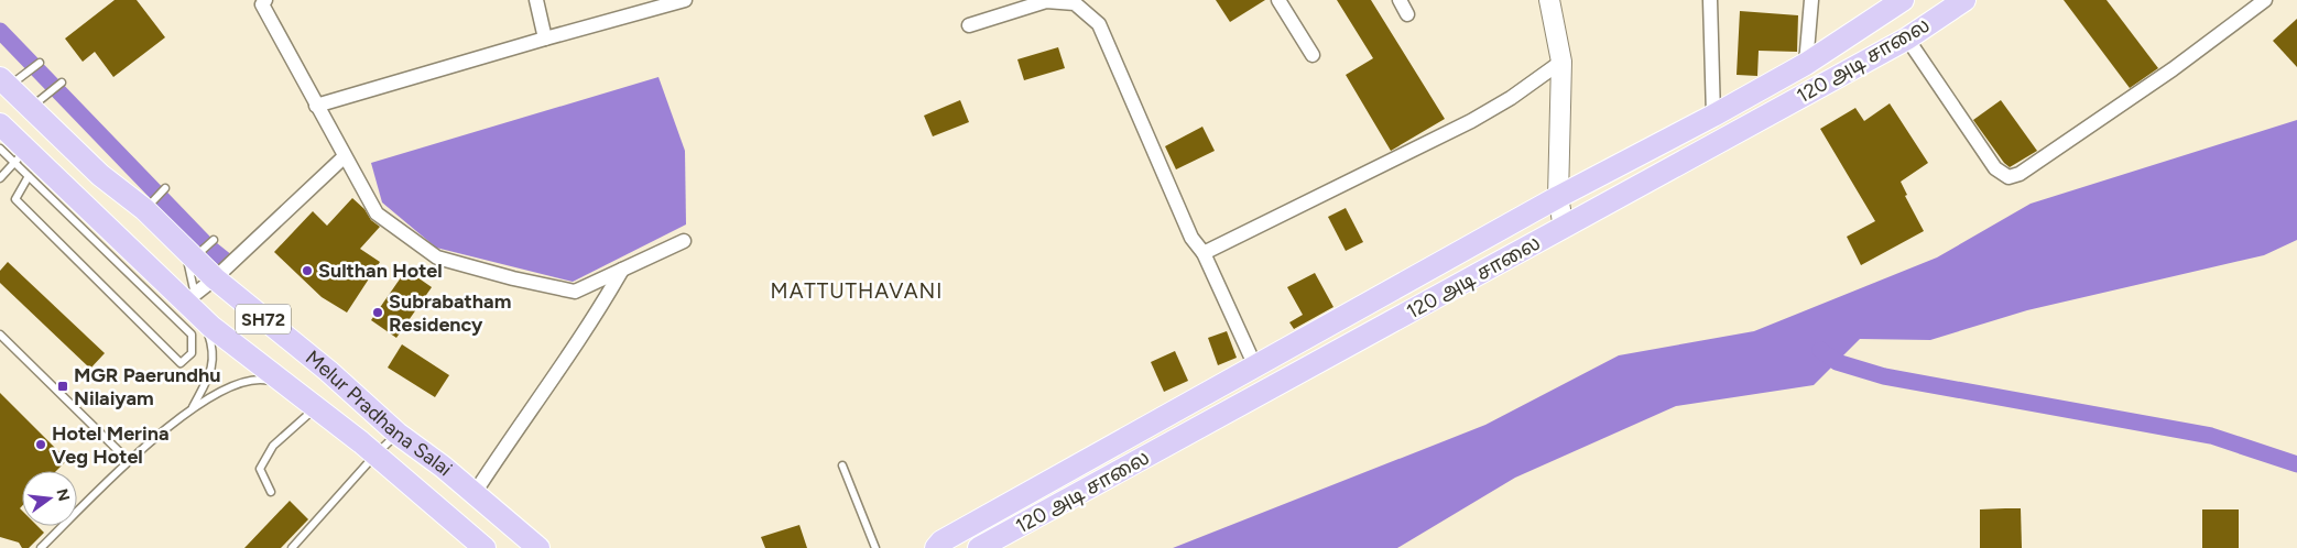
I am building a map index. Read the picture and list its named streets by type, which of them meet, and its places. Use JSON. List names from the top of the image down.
{
  "streets": {
    "main road": ["120 அடி சாலை", "SH72", "Melur Pradhana Salai"]
  },
  "districts": ["MATTUTHAVANI"],
  "places": {
    "other": ["Sulthan Hotel", "Subrabatham Residency", "Hotel Merina Veg Hotel"],
    "transit": ["MGR Paerundhu Nilaiyam"]
  },
  "north": "right"
}
